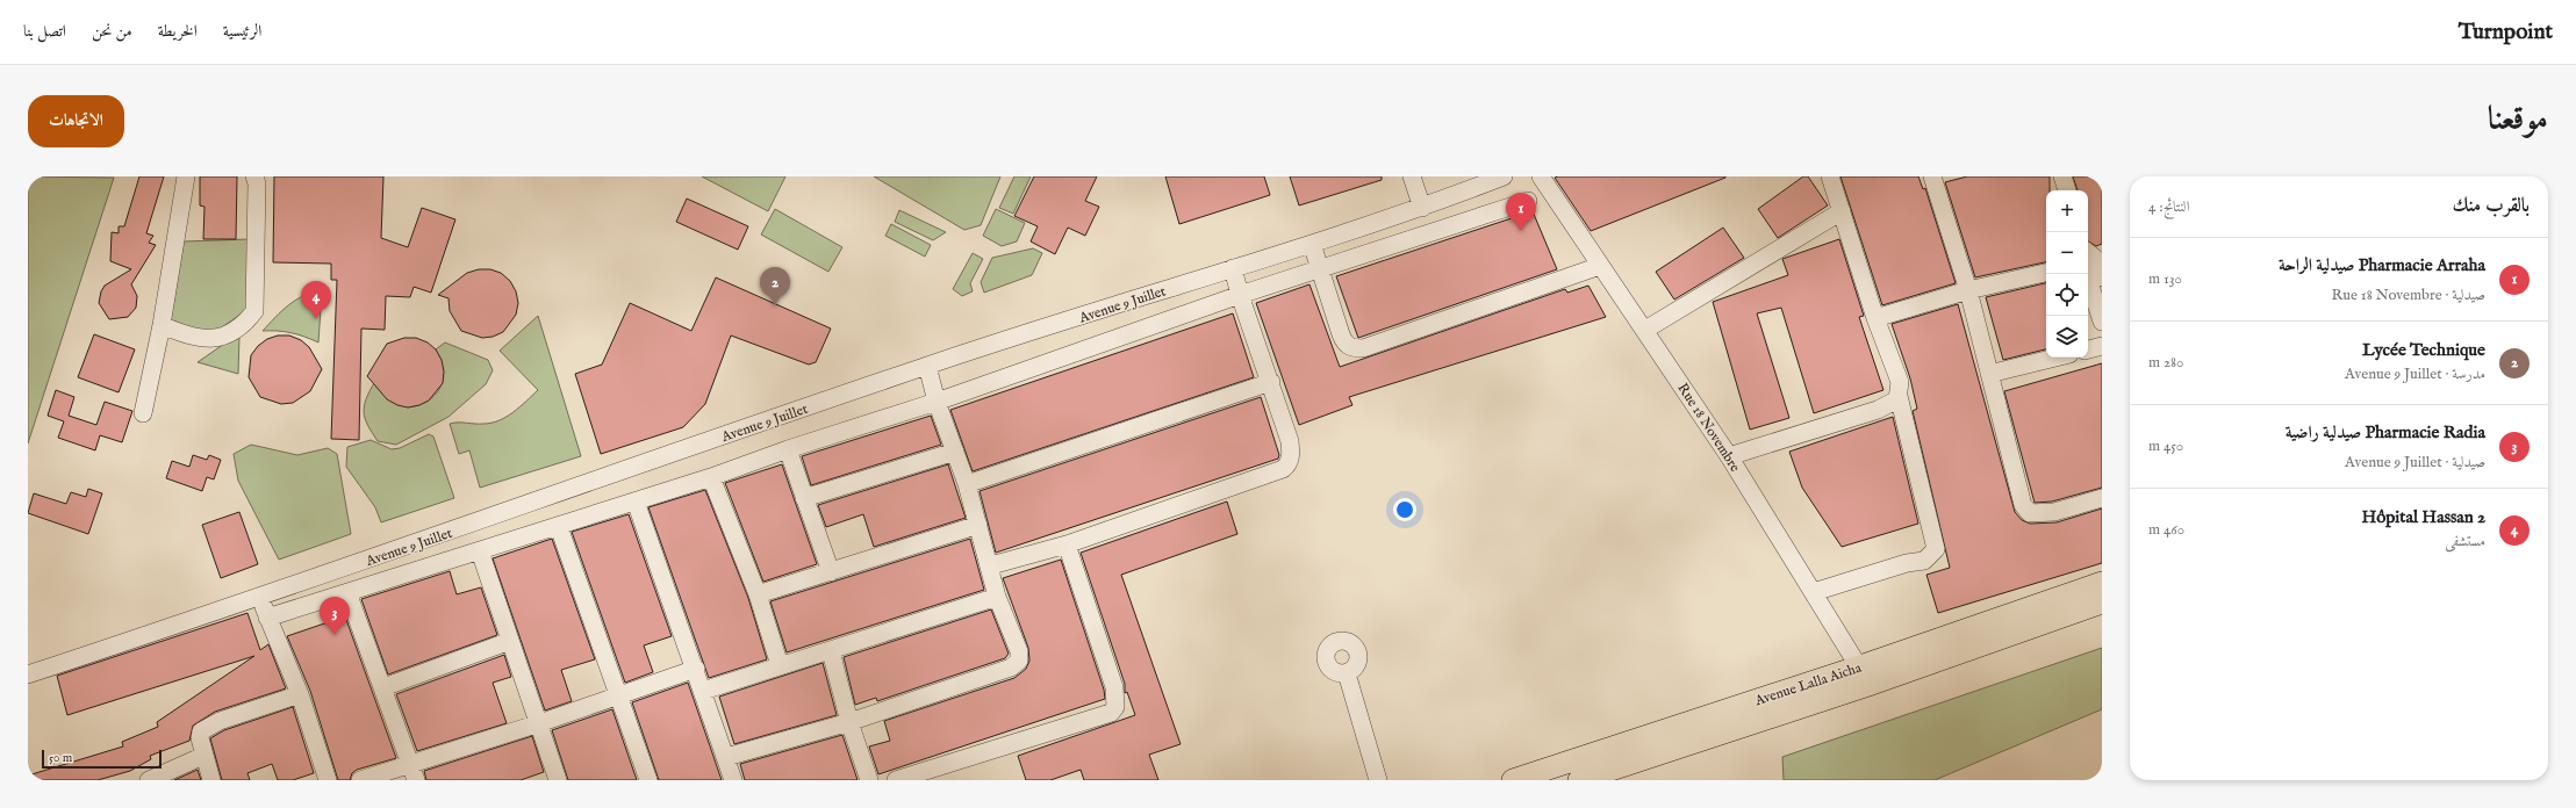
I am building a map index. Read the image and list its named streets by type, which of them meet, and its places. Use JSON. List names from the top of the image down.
{
  "streets": {
    "main road": ["Avenue Lalla Aicha"],
    "street": ["Avenue 9 Juillet", "Rue 18 Novembre"]
  },
  "crossings": [
    ["Rue 18 Novembre", "Avenue Lalla Aicha"]
  ],
  "scale_bar": "50 m",
  "page": {
    "header": "Turnpoint",
    "nav": [
      "الرئيسية",
      "الخريطة",
      "من نحن",
      "اتصل بنا"
    ],
    "title": "موقعنا",
    "buttons": "الاتجاهات",
    "heading": ["بالقرب منك", "النتائج: 4"],
    "map_buttons": ["+", "−"],
    "pins": [
      "1",
      "2",
      "4",
      "3"
    ],
    "list": [
      {
        "mark": "1",
        "name": "Pharmacie Arraha صيدلية الراحة",
        "note": "صيدلية · Rue 18 Novembre",
        "value": "130 m"
      },
      {
        "mark": "2",
        "name": "Lycée Technique",
        "note": "مدرسة · Avenue 9 Juillet",
        "value": "280 m"
      },
      {
        "mark": "3",
        "name": "Pharmacie Radia صيدلية راضية",
        "note": "صيدلية · Avenue 9 Juillet",
        "value": "450 m"
      },
      {
        "mark": "4",
        "name": "Hôpital Hassan 2",
        "note": "مستشفى",
        "value": "460 m"
      }
    ],
    "scale": "50 m"
  }
}
